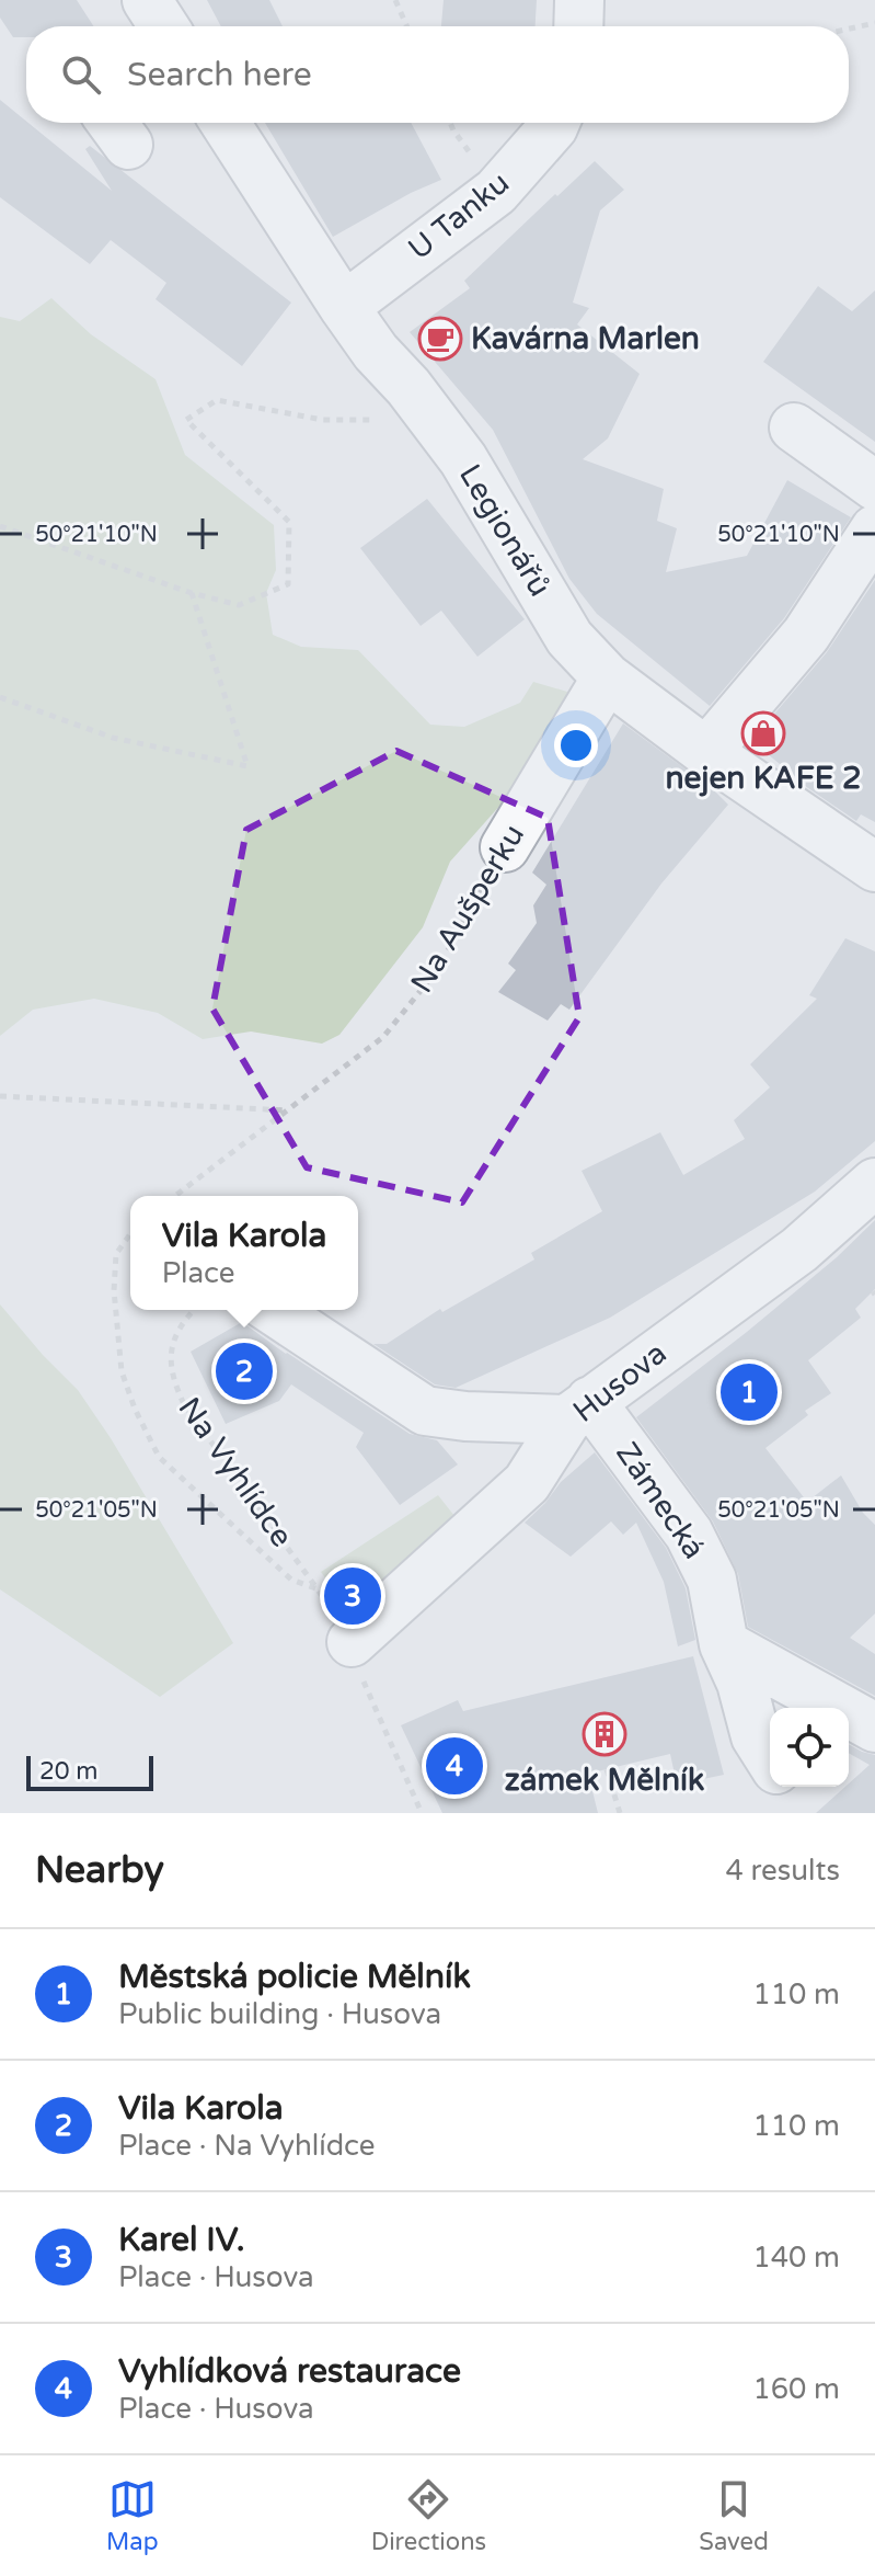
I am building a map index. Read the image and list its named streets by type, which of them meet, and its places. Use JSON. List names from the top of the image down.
{
  "streets": {
    "street": [
      "U Tanku",
      "Legionářů",
      "Na Aušperku",
      "Husova",
      "Zámecká"
    ],
    "path": ["Na Vyhlídce"]
  },
  "crossings": [
    ["U Tanku", "Legionářů"],
    ["Legionářů", "Na Aušperku"],
    ["Husova", "Zámecká"]
  ],
  "places": {
    "cafe": ["Kavárna Marlen"],
    "shop": ["nejen KAFE 2"],
    "building": ["zámek Mělník"]
  },
  "scale_bar": "20 m",
  "page": {
    "search": "Search here",
    "popup": ["Vila Karola", "Place"],
    "pins": [
      "2",
      "1",
      "3",
      "4"
    ],
    "scale": "20 m",
    "heading": ["Nearby", "4 results"],
    "list": [
      {
        "mark": "1",
        "name": "Městská policie Mělník",
        "note": "Public building · Husova",
        "value": "110 m"
      },
      {
        "mark": "2",
        "name": "Vila Karola",
        "note": "Place · Na Vyhlídce",
        "value": "110 m"
      },
      {
        "mark": "3",
        "name": "Karel IV.",
        "note": "Place · Husova",
        "value": "140 m"
      },
      {
        "mark": "4",
        "name": "Vyhlídková restaurace",
        "note": "Place · Husova",
        "value": "160 m"
      }
    ],
    "nav": ["Map", "Directions", "Saved"]
  },
  "coordinates": ["50°21'10\"N", "50°21'05\"N"]
}
